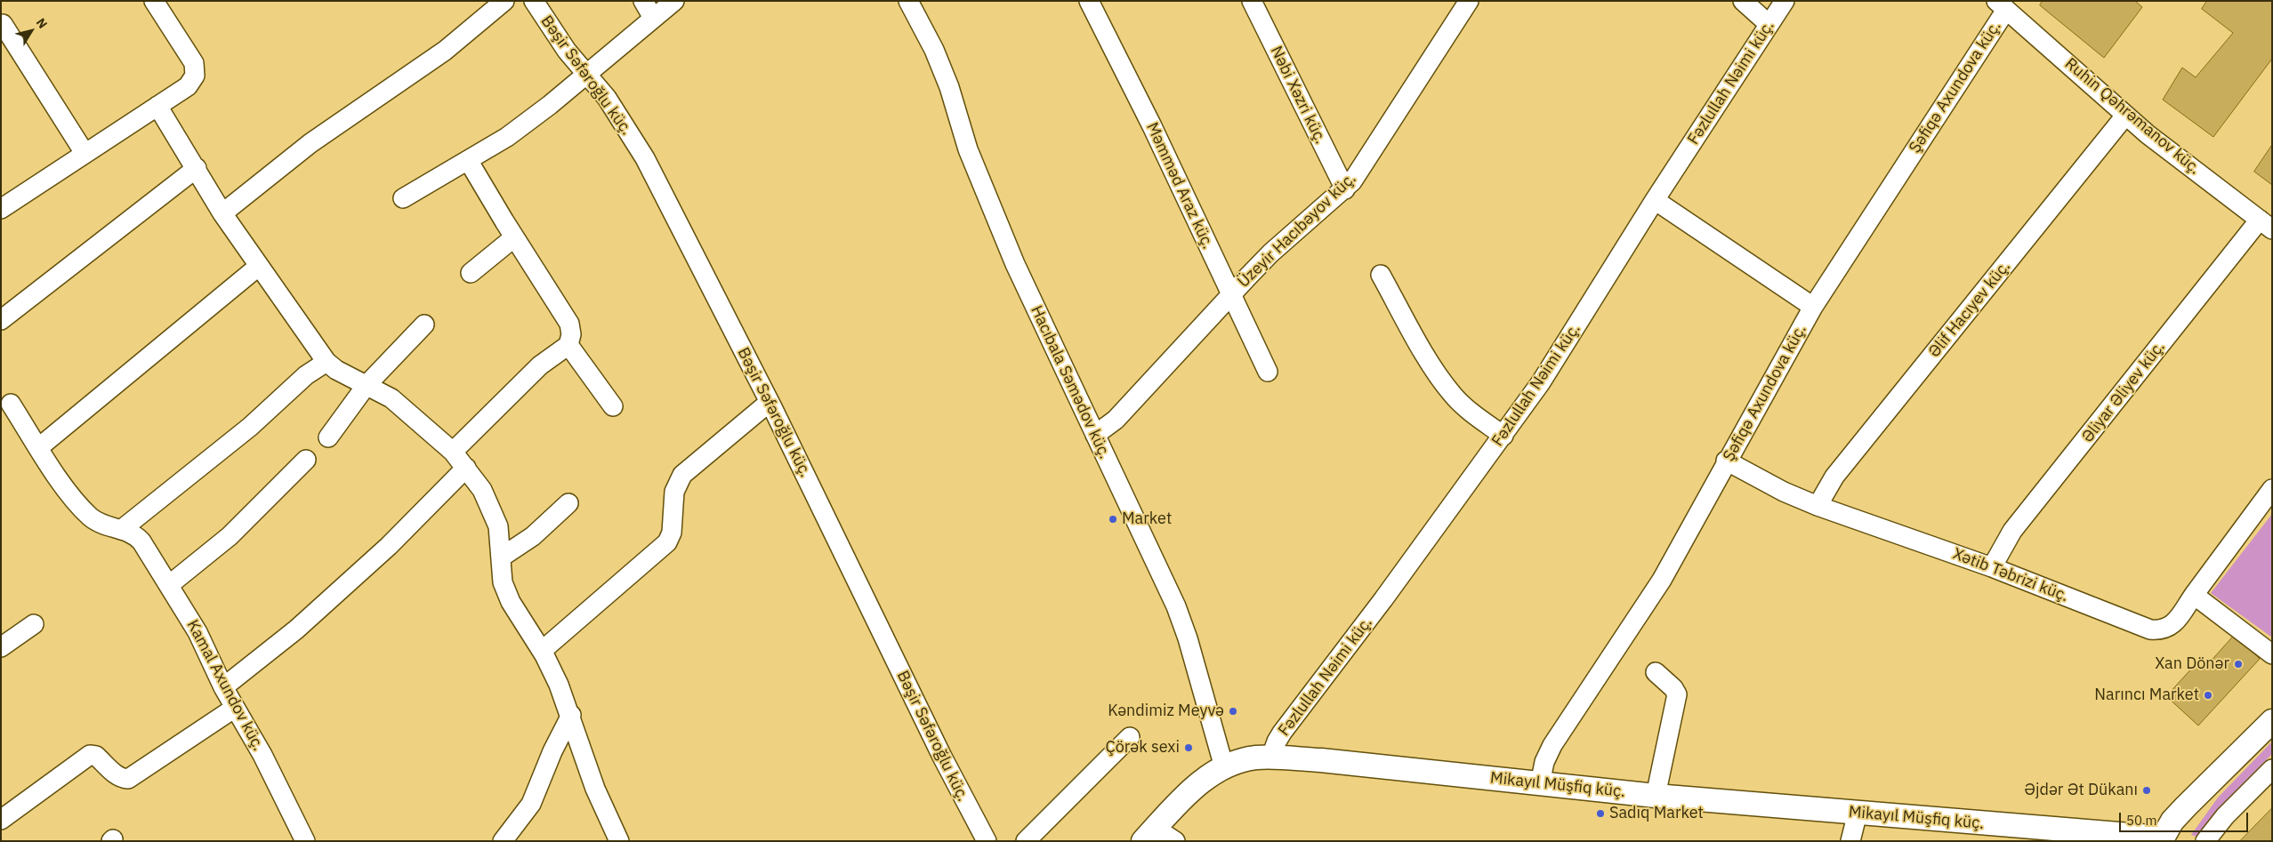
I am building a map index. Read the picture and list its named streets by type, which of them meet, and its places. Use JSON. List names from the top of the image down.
{
  "streets": {
    "main road": ["Mikayıl Müşfiq küç."],
    "street": [
      "Bəşir Səfəroğlu küç.",
      "Fəzlullah Nəimi küç.",
      "Şəfiqə Axundova küç.",
      "Nəbi Xəzri küç.",
      "Ruhin Qəhrəmanov küç.",
      "Məmməd Araz küç.",
      "Üzeyir Hacıbəyov küç.",
      "Əlif Hacıyev küç.",
      "Hacıbala Səmədov küç.",
      "Əliyar Əliyev küç.",
      "Xətib Təbrizi küç.",
      "Kamal Axundov küç."
    ]
  },
  "crossings": [
    ["Fəzlullah Nəimi küç.", "Mikayıl Müşfiq küç."],
    ["Şəfiqə Axundova küç.", "Ruhin Qəhrəmanov küç."],
    ["Şəfiqə Axundova küç.", "Xətib Təbrizi küç."],
    ["Şəfiqə Axundova küç.", "Mikayıl Müşfiq küç."],
    ["Nəbi Xəzri küç.", "Üzeyir Hacıbəyov küç."],
    ["Ruhin Qəhrəmanov küç.", "Əlif Hacıyev küç."],
    ["Ruhin Qəhrəmanov küç.", "Əliyar Əliyev küç."],
    ["Məmməd Araz küç.", "Üzeyir Hacıbəyov küç."],
    ["Üzeyir Hacıbəyov küç.", "Hacıbala Səmədov küç."],
    ["Əlif Hacıyev küç.", "Xətib Təbrizi küç."],
    ["Hacıbala Səmədov küç.", "Mikayıl Müşfiq küç."],
    ["Əliyar Əliyev küç.", "Xətib Təbrizi küç."]
  ],
  "places": [
    "Market",
    "Xan Dönər",
    "Narıncı Market",
    "Kəndimiz Meyvə",
    "Çörək sexi",
    "Əjdər Ət Dükanı",
    "Sadıq Market"
  ],
  "scale_bar": "50 m",
  "north": "top right"
}
